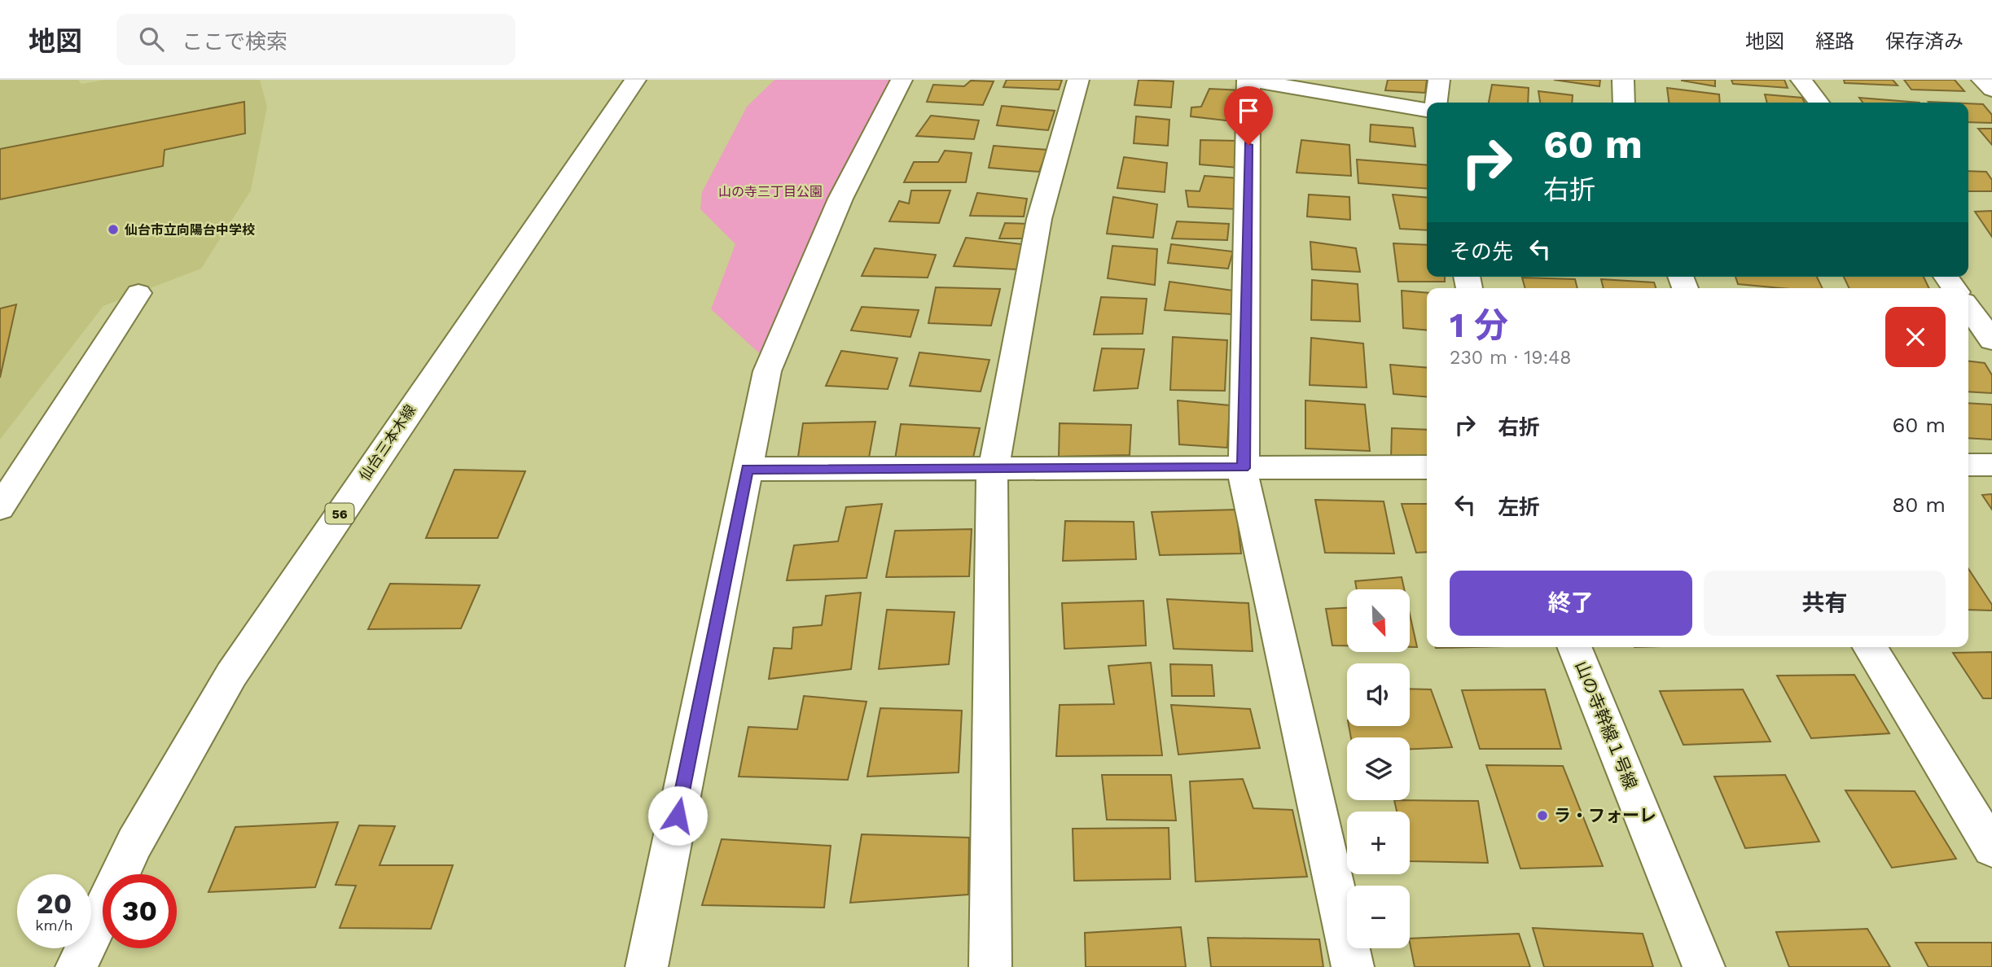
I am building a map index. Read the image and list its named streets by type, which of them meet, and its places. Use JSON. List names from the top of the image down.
{
  "streets": {
    "street": ["仙台三本木線", "56", "山の寺幹線１号線"]
  },
  "parks": ["山の寺三丁目公園"],
  "places": ["仙台市立向陽台中学校", "ラ・フォーレ"],
  "north": "bottom right",
  "page": {
    "header": "地図",
    "search": "ここで検索",
    "nav": ["地図", "経路", "保存済み"],
    "turn": ["60 m", "右折"],
    "then": "その先",
    "heading": ["1 分", "230 m · 19:48"],
    "list": [
      {
        "name": "右折",
        "value": "60 m"
      },
      {
        "name": "左折",
        "value": "80 m"
      }
    ],
    "buttons": ["終了", "共有"],
    "map_buttons": ["+", "−"],
    "speed": "20 km/h",
    "limit": "30"
  }
}
